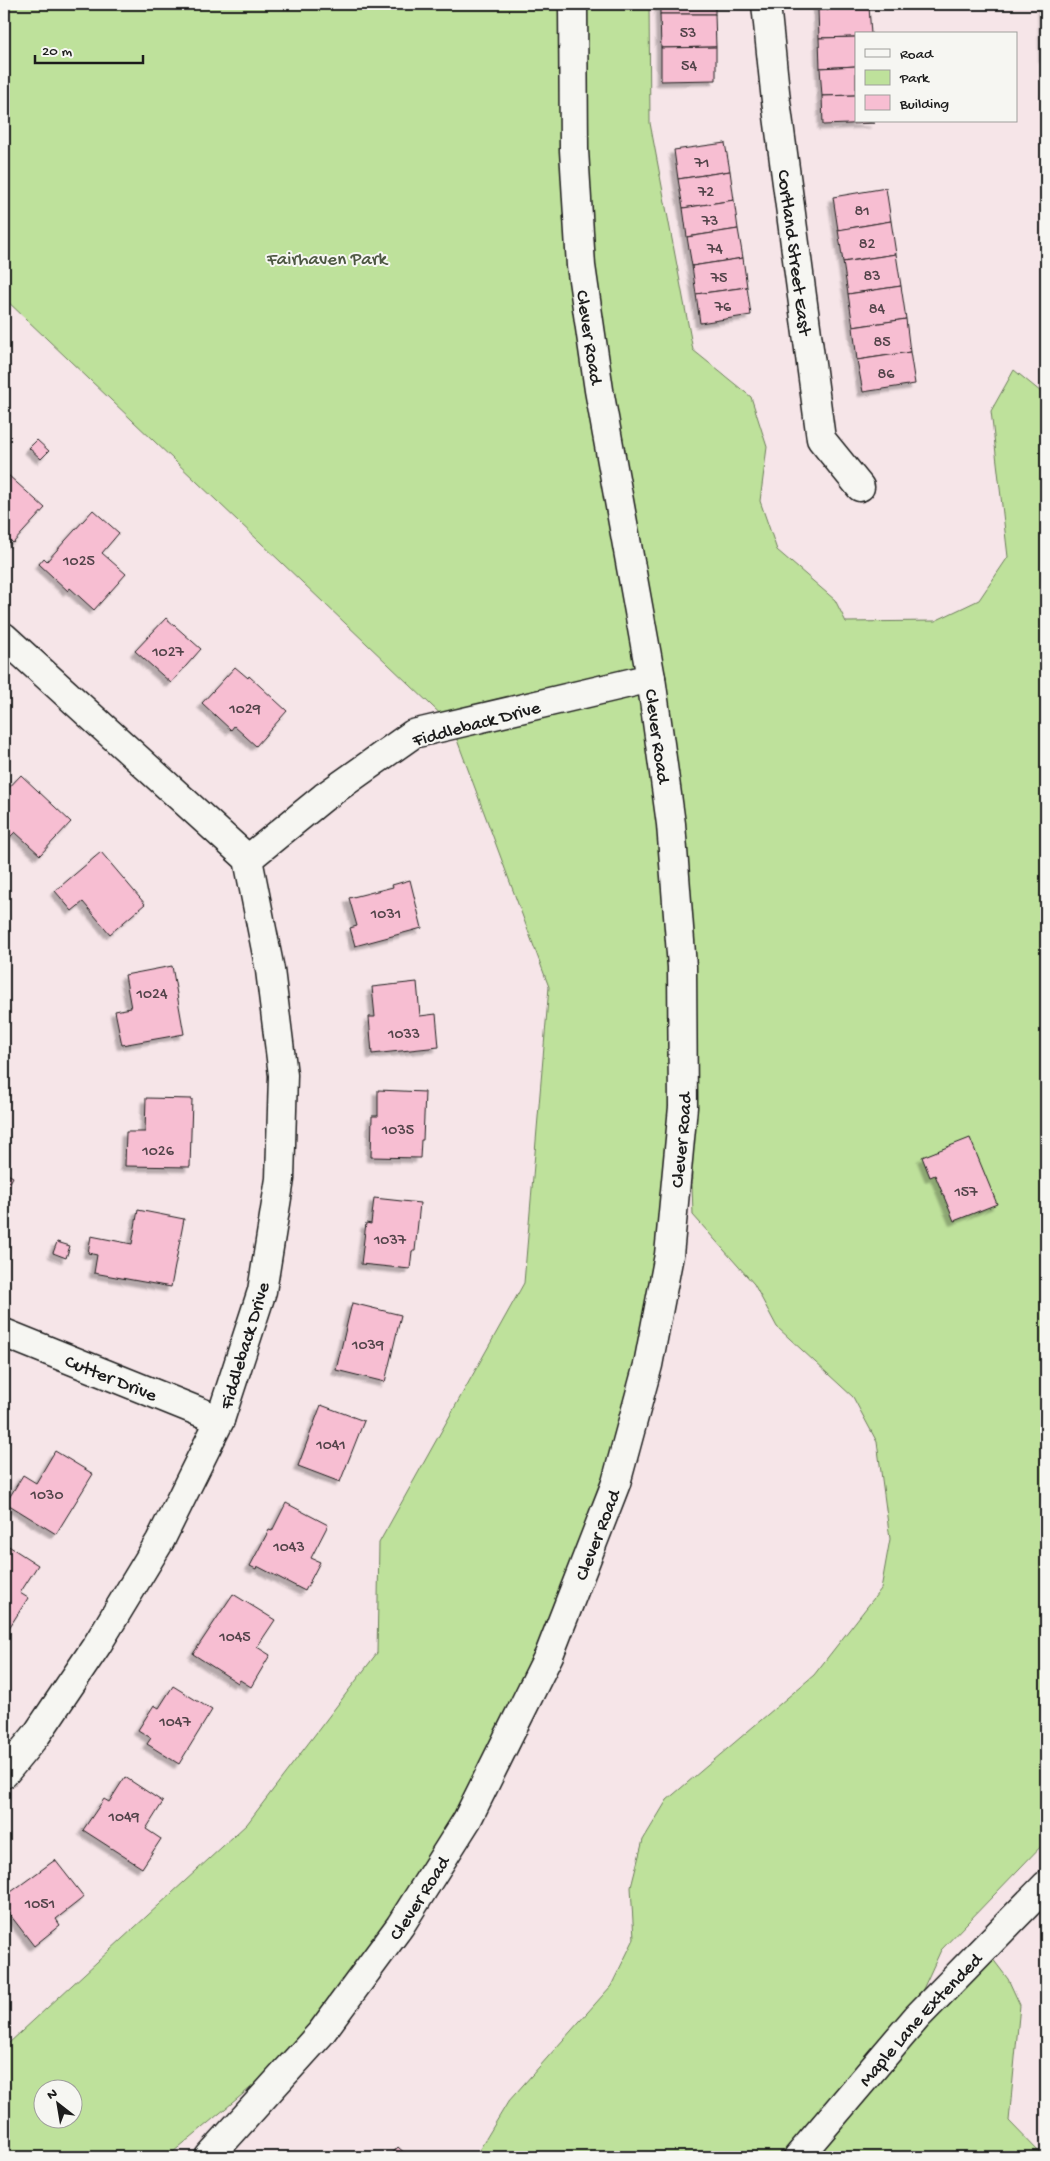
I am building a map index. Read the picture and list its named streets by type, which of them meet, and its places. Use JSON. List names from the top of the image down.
{
  "streets": {
    "street": [
      "Cortland Street East",
      "Clever Road",
      "Fiddleback Drive",
      "Cutter Drive",
      "Maple Lane Extended"
    ]
  },
  "crossings": [
    ["Clever Road", "Fiddleback Drive"],
    ["Fiddleback Drive", "Cutter Drive"]
  ],
  "parks": ["Fairhaven Park"],
  "house_numbers": [
    "53",
    "54",
    "71",
    "72",
    "81",
    "73",
    "82",
    "74",
    "83",
    "75",
    "76",
    "84",
    "85",
    "86",
    "1025",
    "1027",
    "1029",
    "1031",
    "1024",
    "1033",
    "1035",
    "1026",
    "157",
    "1037",
    "1039",
    "1041",
    "1030",
    "1043",
    "1045",
    "1047",
    "1049",
    "1051"
  ],
  "legend": ["Road", "Park", "Building"],
  "scale_bar": "20 m",
  "north": "top left"
}
